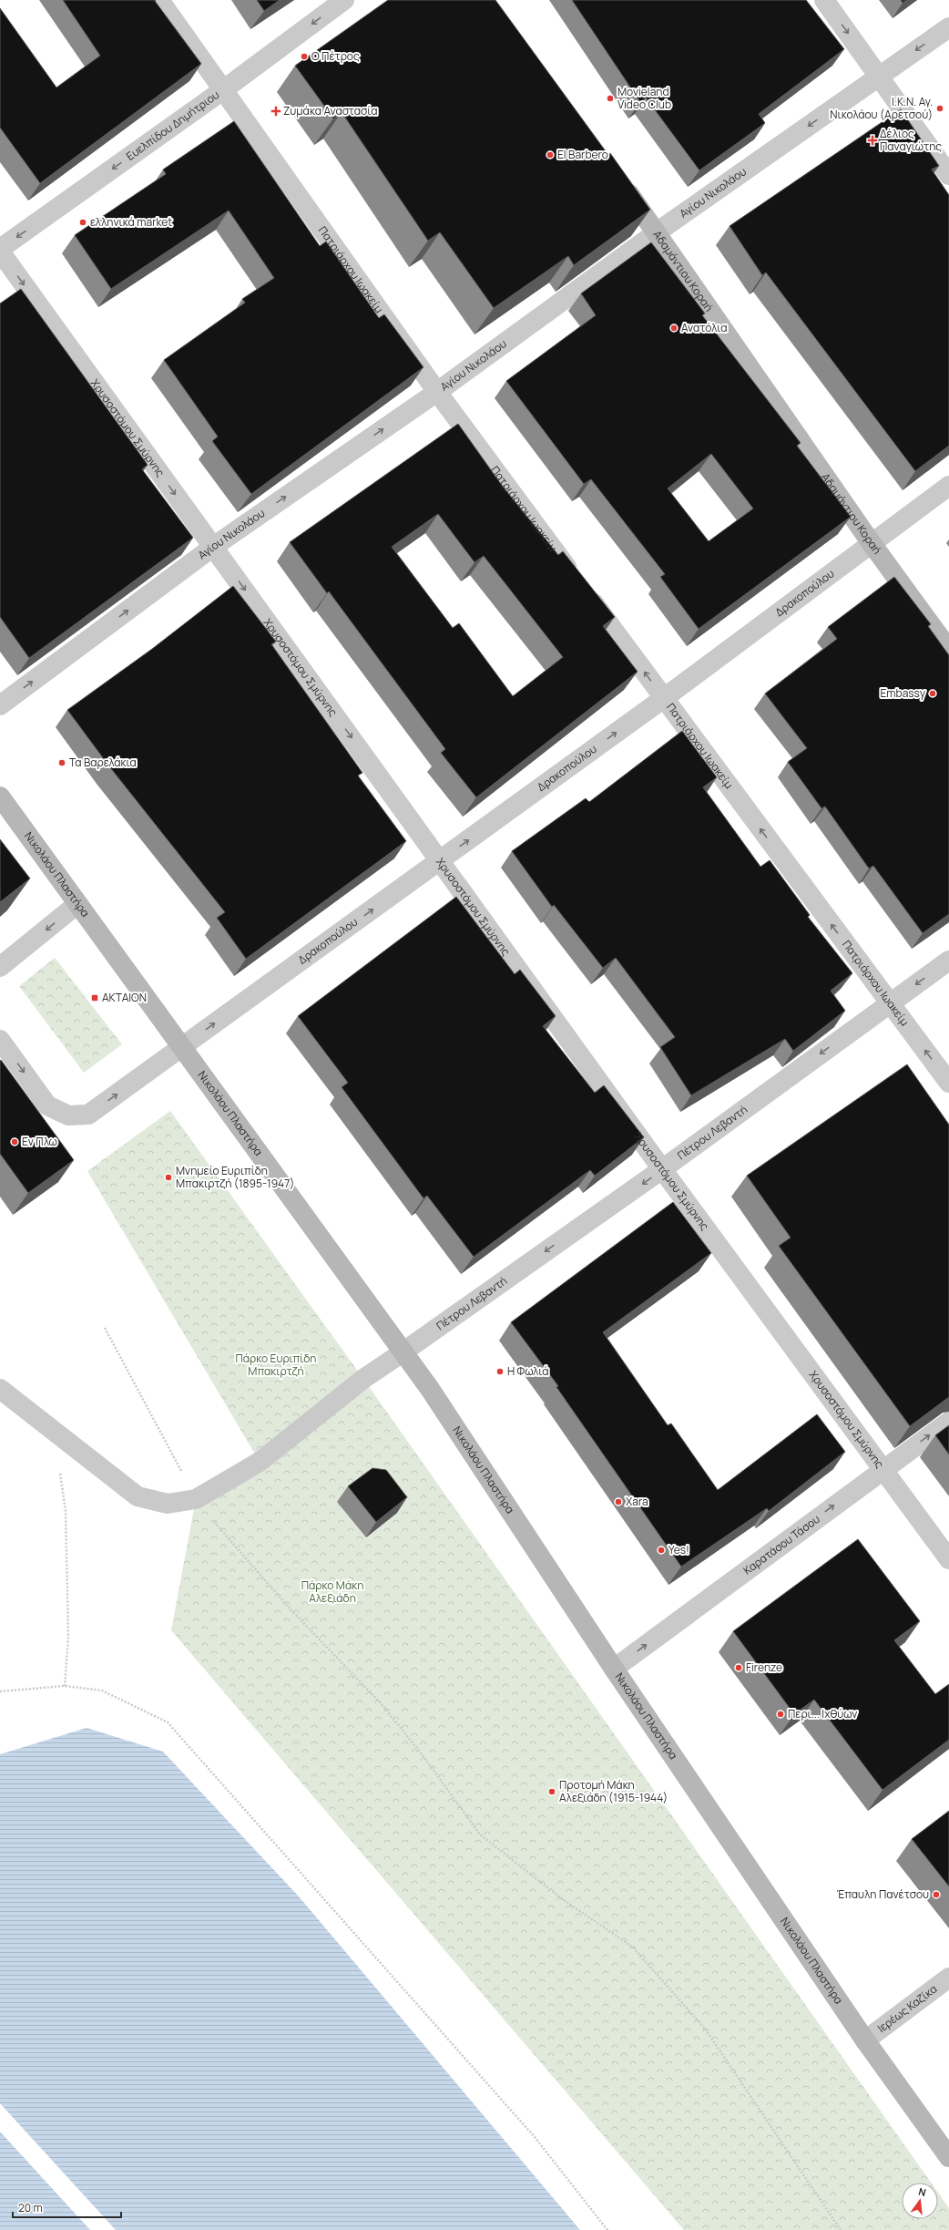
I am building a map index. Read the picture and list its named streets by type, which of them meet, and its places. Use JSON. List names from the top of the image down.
{
  "streets": {
    "main road": ["Αδαμάντιου Κοραή", "Νικολάου Πλαστήρα"],
    "street": [
      "Ευελπίδου Δημήτριου",
      "Αγίου Νικολάου",
      "Πατριάρχου Ιωακείμ",
      "Χρυσοστόμου Σμύρνης",
      "Δρακοπούλου",
      "Πέτρου Λεβαντή",
      "Καρατάσου Τάσου",
      "Ιερέως Καζίκα"
    ]
  },
  "crossings": [
    ["Ευελπίδου Δημήτριου", "Πατριάρχου Ιωακείμ"],
    ["Ευελπίδου Δημήτριου", "Χρυσοστόμου Σμύρνης"],
    ["Αγίου Νικολάου", "Πατριάρχου Ιωακείμ"],
    ["Αγίου Νικολάου", "Αδαμάντιου Κοραή"],
    ["Αγίου Νικολάου", "Χρυσοστόμου Σμύρνης"],
    ["Πατριάρχου Ιωακείμ", "Δρακοπούλου"],
    ["Πατριάρχου Ιωακείμ", "Πέτρου Λεβαντή"],
    ["Αδαμάντιου Κοραή", "Δρακοπούλου"],
    ["Χρυσοστόμου Σμύρνης", "Δρακοπούλου"],
    ["Χρυσοστόμου Σμύρνης", "Πέτρου Λεβαντή"],
    ["Χρυσοστόμου Σμύρνης", "Καρατάσου Τάσου"],
    ["Δρακοπούλου", "Νικολάου Πλαστήρα"],
    ["Νικολάου Πλαστήρα", "Πέτρου Λεβαντή"],
    ["Νικολάου Πλαστήρα", "Καρατάσου Τάσου"],
    ["Νικολάου Πλαστήρα", "Ιερέως Καζίκα"]
  ],
  "one_way": [
    "Ευελπίδου Δημήτριου",
    "Πατριάρχου Ιωακείμ",
    "Χρυσοστόμου Σμύρνης",
    "Δρακοπούλου",
    "Πέτρου Λεβαντή",
    "Καρατάσου Τάσου"
  ],
  "parks": ["Πάρκο Ευριπίδη Μπακιρτζή", "Πάρκο Μάκη Αλεξιάδη"],
  "places": {
    "other": [
      "Ο Πέτρος",
      "Movieland Video Club",
      "Ι.Κ.Ν. Αγ. Νικολάου (Αρετσού)",
      "El Barbero",
      "ελληνικά market",
      "Ανατόλια",
      "Embassy",
      "Τα Βαρελάκια",
      "Εν Πλω",
      "Μνημείο Ευριπίδη Μπακιρτζή (1895-1947)",
      "Η Φωλιά",
      "Xara",
      "Yes!",
      "Firenze",
      "Περι... Ιχθύων",
      "Προτομή Μάκη Αλεξιάδη (1915-1944)",
      "Έπαυλη Πανέτσου"
    ],
    "health": ["Ζυμάκα Αναστασία", "Δέλιος Παναγιώτης"],
    "transit": ["ΑΚΤΑΙΟΝ"]
  },
  "scale_bar": "20 m",
  "north": "top"
}
